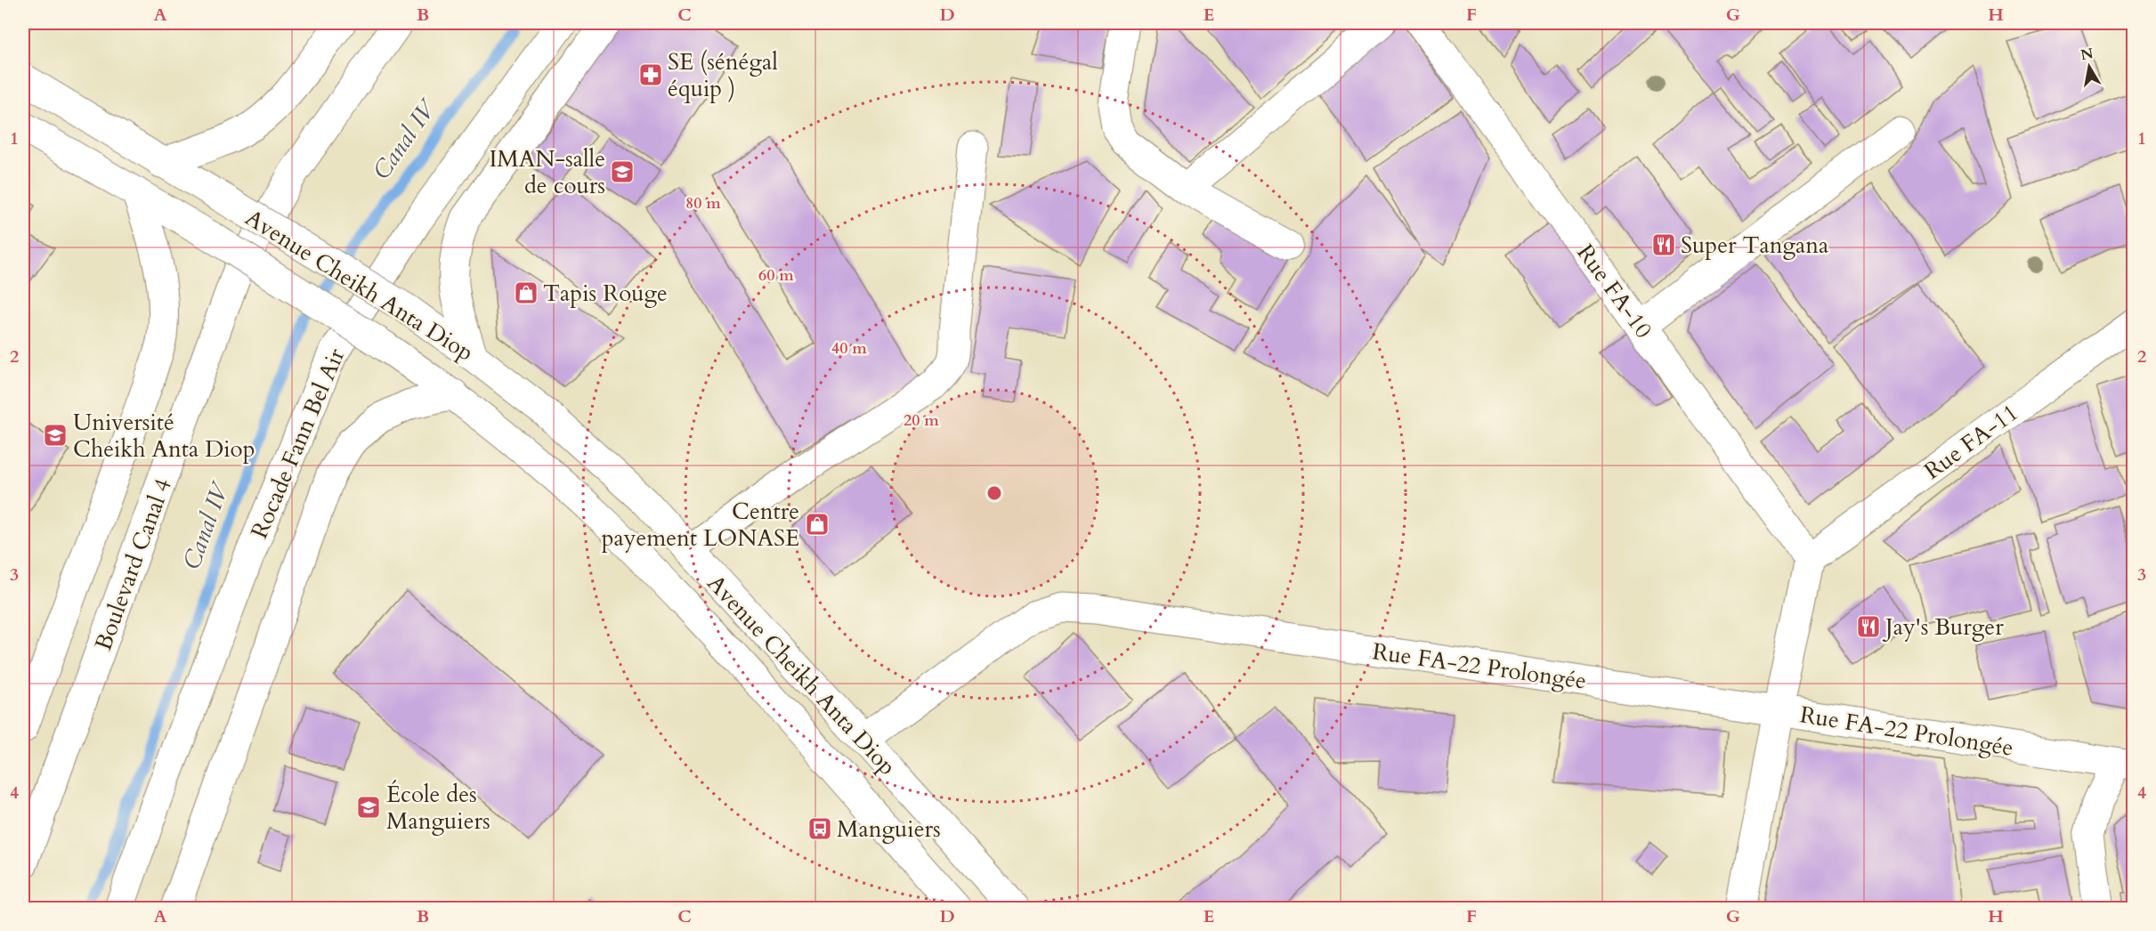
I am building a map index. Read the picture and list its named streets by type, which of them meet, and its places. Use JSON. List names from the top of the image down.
{
  "streets": {
    "main road": [
      "Avenue Cheikh Anta Diop",
      "Rue FA-10",
      "Rue FA-11",
      "Rocade Fann Bel Air",
      "Boulevard Canal 4",
      "Rue FA-22 Prolongée"
    ]
  },
  "crossings": [
    ["Avenue Cheikh Anta Diop", "Rue FA-22 Prolongée"],
    ["Rue FA-10", "Rue FA-11"]
  ],
  "water": ["Canal IV"],
  "places": {
    "pharmacy": ["SE (sénégal équip )"],
    "school or university": ["IMAN-salle de cours", "Université Cheikh Anta Diop", "École des Manguiers"],
    "restaurant": ["Super Tangana", "Jay's Burger"],
    "shop": ["Tapis Rouge", "Centre payement LONASE"],
    "bus stop": ["Manguiers"]
  },
  "north": "top",
  "grid": {
    "columns": [
      "A",
      "B",
      "C",
      "D",
      "E",
      "F",
      "G",
      "H"
    ],
    "rows": [
      "1",
      "2",
      "3",
      "4"
    ]
  },
  "rings": [
    "80 m",
    "60 m",
    "40 m",
    "20 m"
  ]
}
